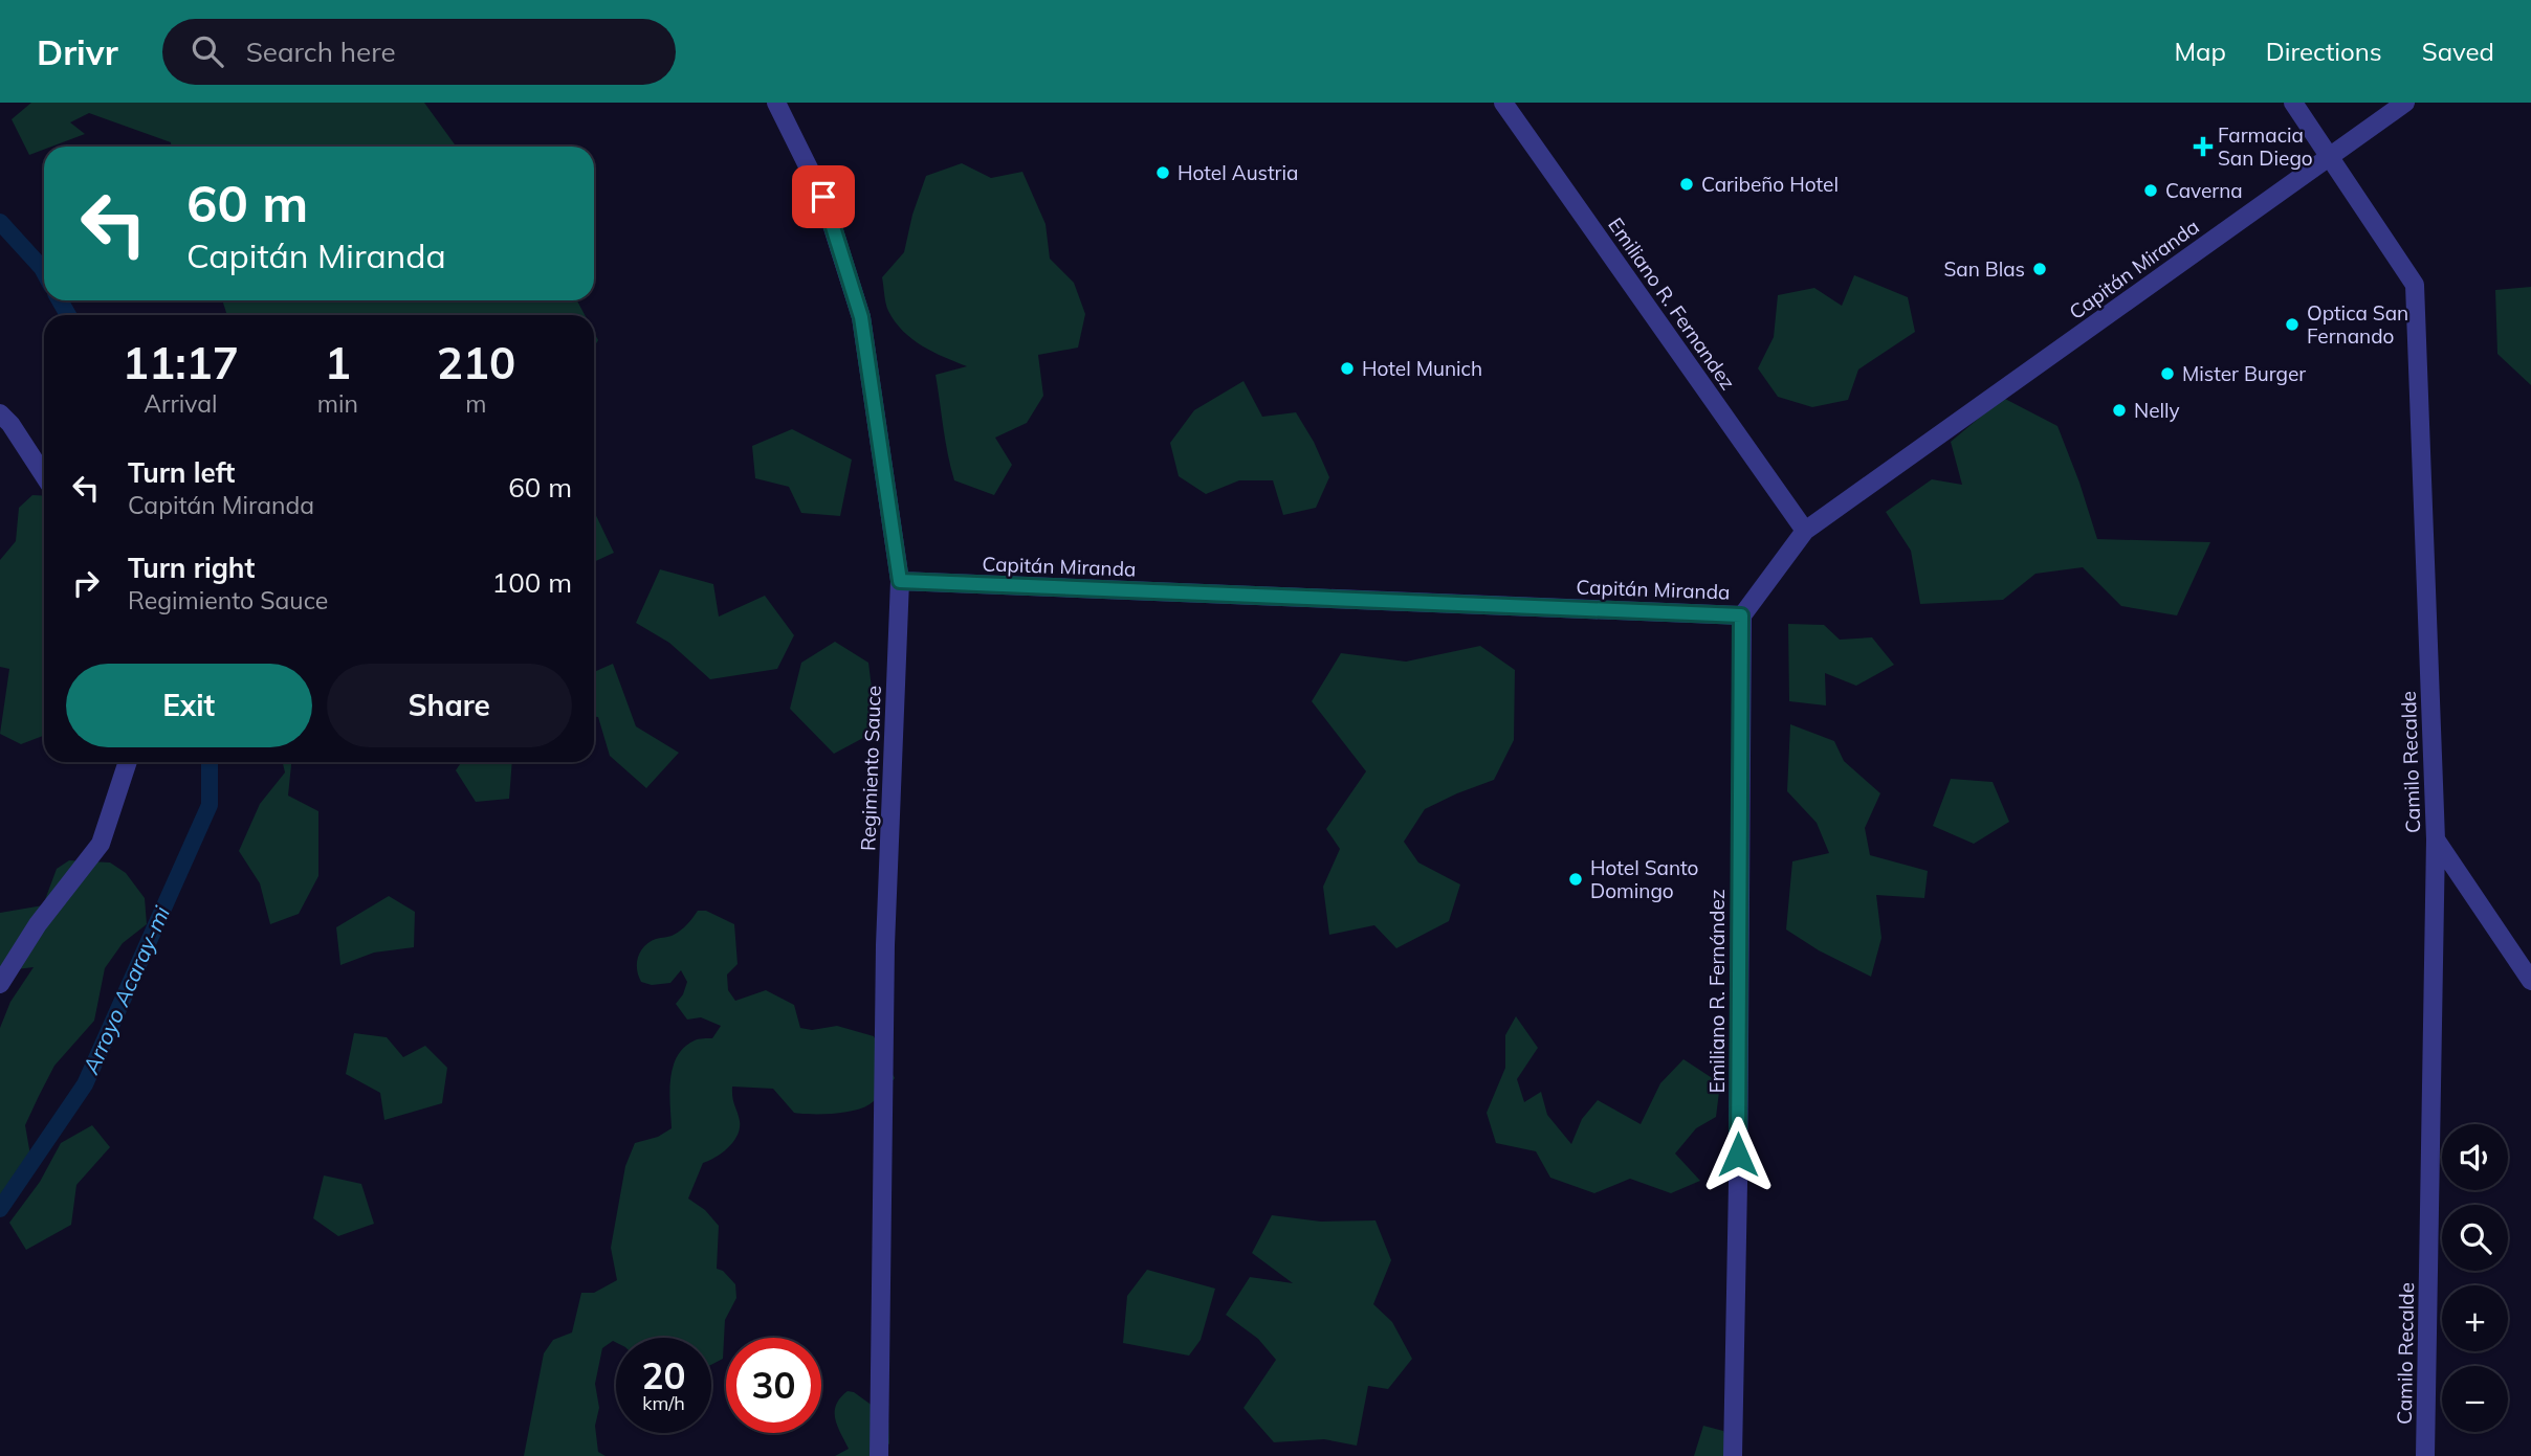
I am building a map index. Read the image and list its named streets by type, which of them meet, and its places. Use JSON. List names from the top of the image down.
{
  "streets": {
    "street": [
      "Capitán Miranda",
      "Emiliano R. Fernandez",
      "Camilo Recalde",
      "Regimiento Sauce",
      "Emiliano R. Fernández"
    ]
  },
  "crossings": [
    ["Capitán Miranda", "Emiliano R. Fernandez"],
    ["Capitán Miranda", "Camilo Recalde"],
    ["Capitán Miranda", "Regimiento Sauce"],
    ["Capitán Miranda", "Emiliano R. Fernández"]
  ],
  "water": ["Arroyo Acaray-mi"],
  "places": {
    "health": ["Farmacia San Diego"],
    "other": [
      "Hotel Austria",
      "Caribeño Hotel",
      "Caverna",
      "San Blas",
      "Optica San Fernando",
      "Hotel Munich",
      "Mister Burger",
      "Nelly",
      "Hotel Santo Domingo"
    ]
  },
  "page": {
    "header": "Drivr",
    "search": "Search here",
    "nav": ["Map", "Directions", "Saved"],
    "turn": ["60 m", "Capitán Miranda"],
    "eta": [
      "11:17",
      "Arrival",
      "1",
      "min",
      "210",
      "m"
    ],
    "list": [
      {
        "name": "Turn left",
        "note": "Capitán Miranda",
        "value": "60 m"
      },
      {
        "name": "Turn right",
        "note": "Regimiento Sauce",
        "value": "100 m"
      }
    ],
    "buttons": ["Exit", "Share"],
    "map_buttons": ["+", "−"],
    "speed": "20 km/h",
    "limit": "30"
  }
}
